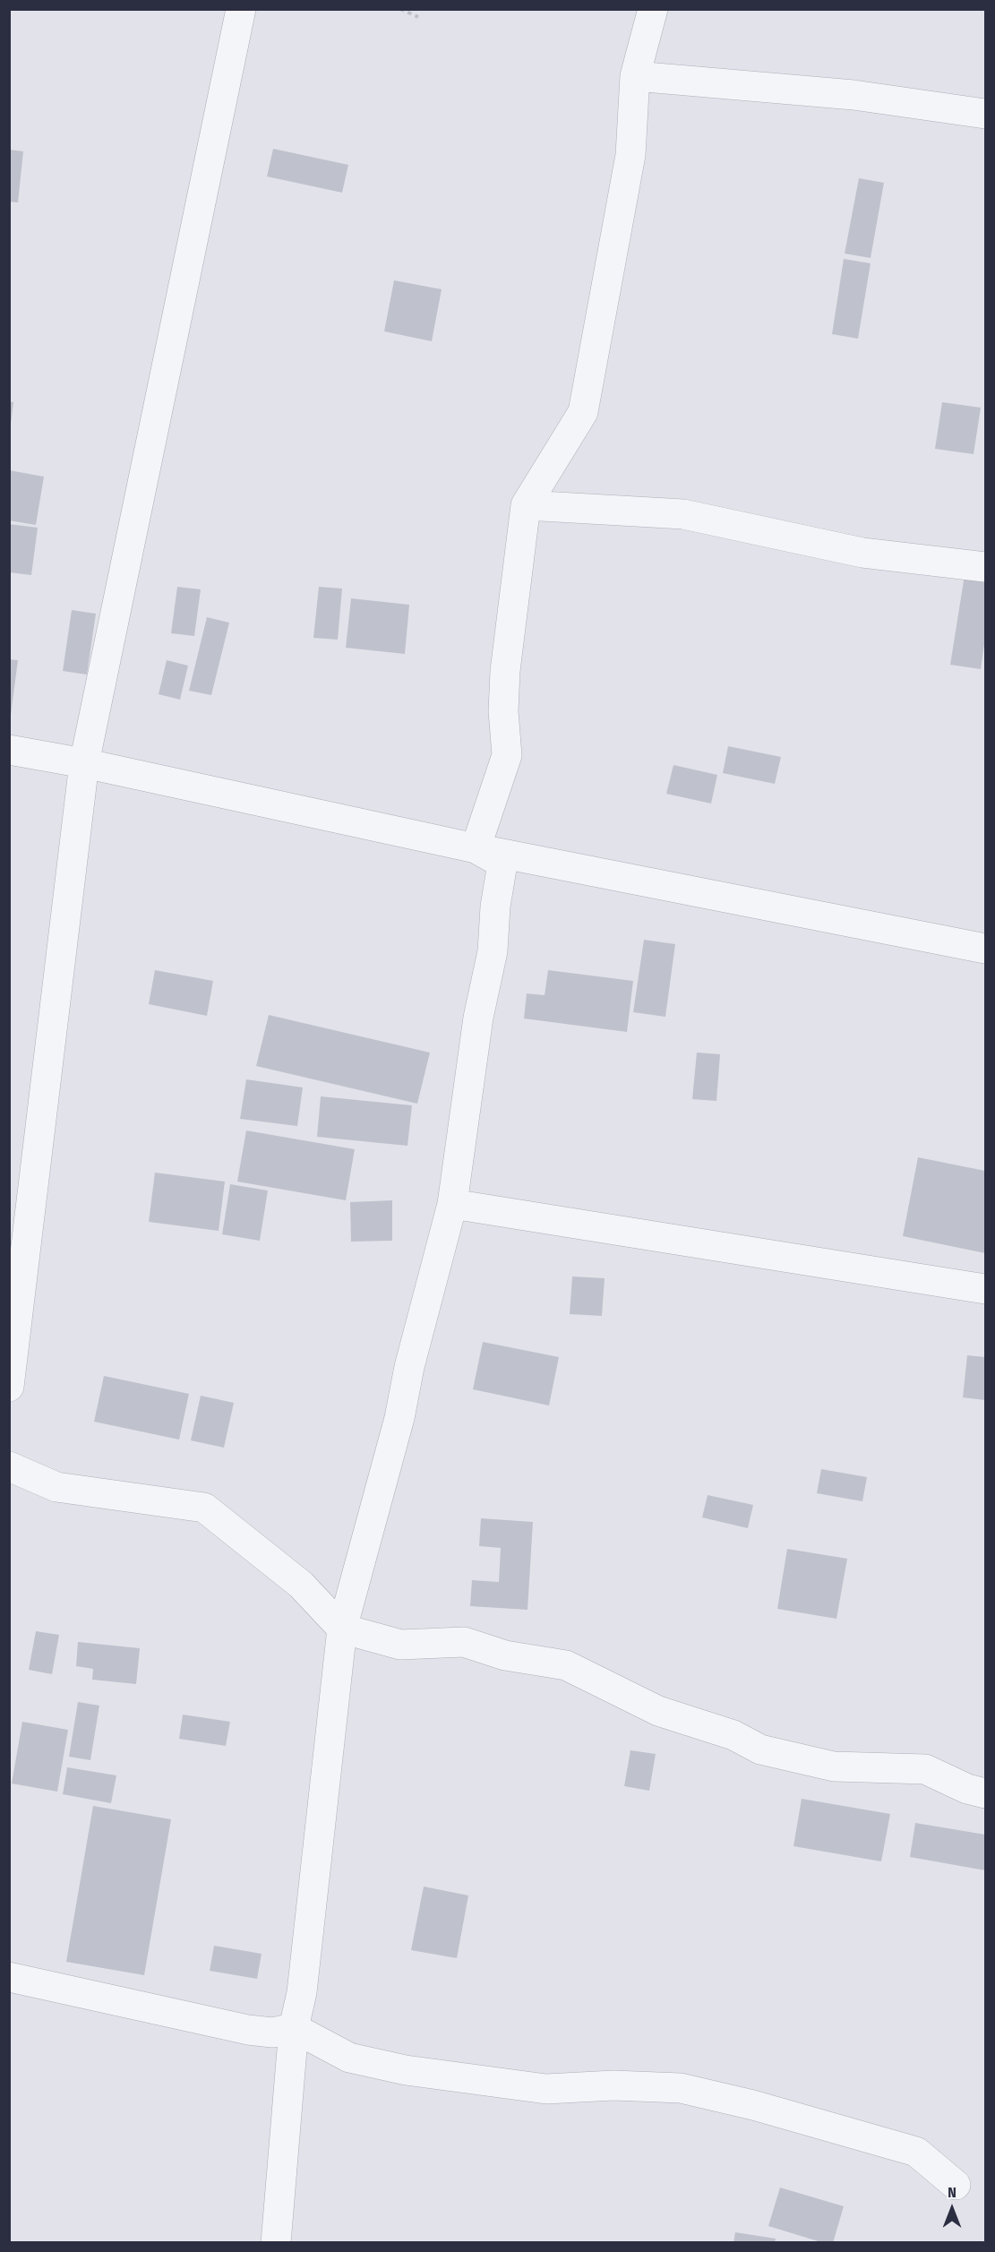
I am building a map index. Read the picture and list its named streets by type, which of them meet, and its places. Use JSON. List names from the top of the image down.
{
  "north": "top"
}
